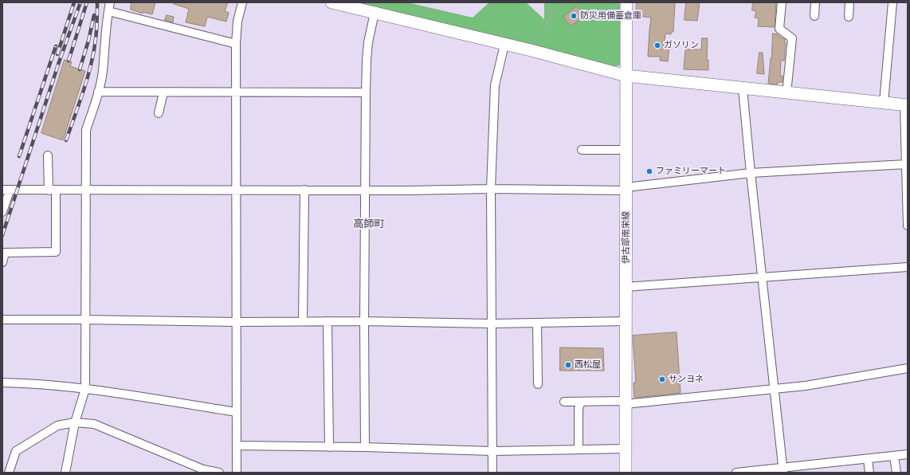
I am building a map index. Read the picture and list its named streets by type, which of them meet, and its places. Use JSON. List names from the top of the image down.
{
  "streets": {
    "street": ["伊古部南栄線"]
  },
  "districts": ["高師町"],
  "places": [
    "防災用備蓄倉庫",
    "ガソリン",
    "ファミリーマート",
    "西松屋",
    "サンヨネ"
  ]
}
